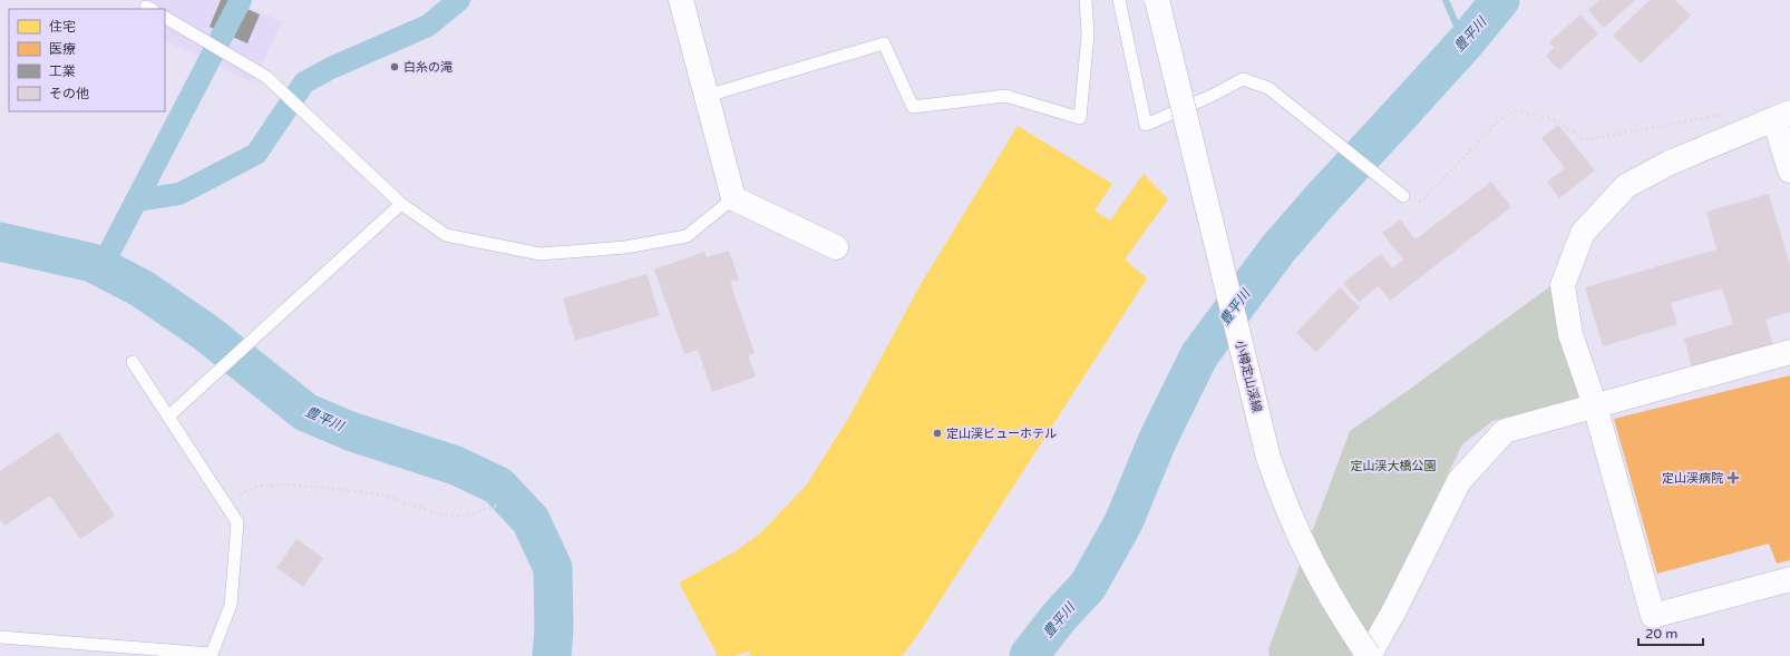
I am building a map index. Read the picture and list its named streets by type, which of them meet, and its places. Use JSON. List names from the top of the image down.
{
  "streets": {
    "street": ["小樽定山渓線"]
  },
  "water": ["豊平川"],
  "parks": ["定山渓大橋公園"],
  "places": {
    "other": ["白糸の滝", "定山渓ビューホテル"],
    "health": ["定山渓病院"]
  },
  "legend": [
    "住宅",
    "医療",
    "工業",
    "その他"
  ],
  "scale_bar": "20 m"
}
